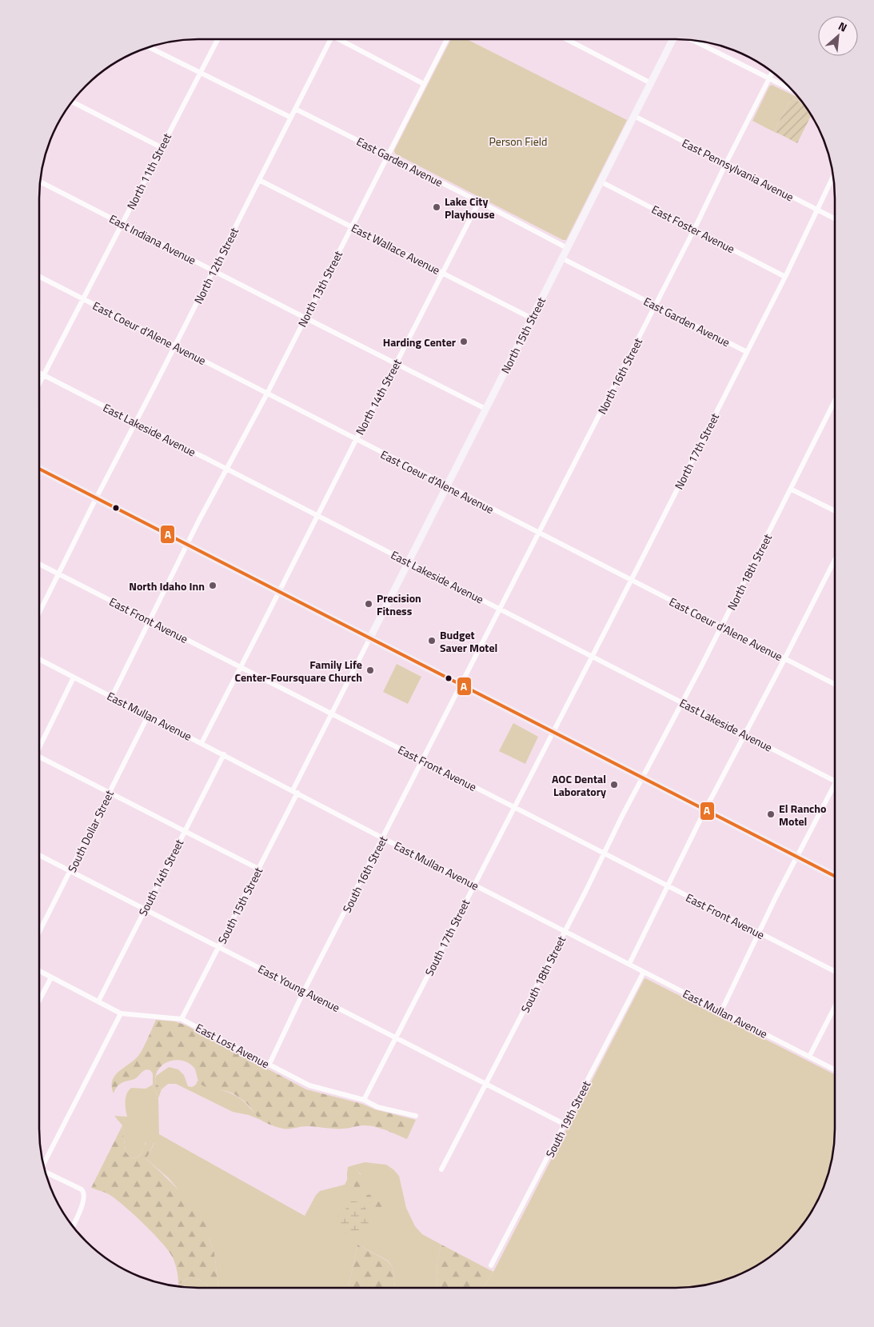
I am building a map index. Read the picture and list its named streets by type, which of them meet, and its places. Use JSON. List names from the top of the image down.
{
  "streets": {
    "main road": ["North 15th Street"],
    "street": [
      "East Garden Avenue",
      "East Pennsylvania Avenue",
      "North 11th Street",
      "East Foster Avenue",
      "East Indiana Avenue",
      "East Wallace Avenue",
      "North 12th Street",
      "North 13th Street",
      "East Coeur d'Alene Avenue",
      "North 16th Street",
      "North 14th Street",
      "East Lakeside Avenue",
      "North 17th Street",
      "North 18th Street",
      "East Front Avenue",
      "East Mullan Avenue",
      "South Dollar Street",
      "South 16th Street",
      "South 14th Street",
      "South 15th Street",
      "South 17th Street",
      "South 18th Street",
      "East Young Avenue",
      "East Lost Avenue",
      "South 19th Street"
    ]
  },
  "crossings": [
    ["East Garden Avenue", "North 12th Street"],
    ["East Garden Avenue", "North 13th Street"],
    ["East Garden Avenue", "North 15th Street"],
    ["East Garden Avenue", "North 16th Street"],
    ["East Garden Avenue", "North 14th Street"],
    ["East Garden Avenue", "North 17th Street"],
    ["East Pennsylvania Avenue", "North 15th Street"],
    ["East Pennsylvania Avenue", "North 16th Street"],
    ["East Pennsylvania Avenue", "North 17th Street"],
    ["North 11th Street", "East Indiana Avenue"],
    ["North 11th Street", "East Coeur d'Alene Avenue"],
    ["North 11th Street", "East Lakeside Avenue"],
    ["East Foster Avenue", "North 15th Street"],
    ["East Foster Avenue", "North 16th Street"],
    ["East Foster Avenue", "North 17th Street"],
    ["East Indiana Avenue", "North 12th Street"],
    ["East Indiana Avenue", "North 13th Street"],
    ["East Indiana Avenue", "North 15th Street"],
    ["East Indiana Avenue", "North 14th Street"],
    ["East Wallace Avenue", "North 12th Street"],
    ["East Wallace Avenue", "North 13th Street"],
    ["East Wallace Avenue", "North 15th Street"],
    ["East Wallace Avenue", "North 14th Street"],
    ["North 12th Street", "East Coeur d'Alene Avenue"],
    ["North 12th Street", "East Lakeside Avenue"],
    ["North 12th Street", "East Front Avenue"],
    ["North 13th Street", "East Coeur d'Alene Avenue"],
    ["North 13th Street", "East Lakeside Avenue"],
    ["North 13th Street", "East Front Avenue"],
    ["North 13th Street", "East Mullan Avenue"],
    ["East Coeur d'Alene Avenue", "North 15th Street"],
    ["East Coeur d'Alene Avenue", "North 16th Street"],
    ["East Coeur d'Alene Avenue", "North 14th Street"],
    ["East Coeur d'Alene Avenue", "North 17th Street"],
    ["East Coeur d'Alene Avenue", "North 18th Street"],
    ["North 15th Street", "East Lakeside Avenue"],
    ["North 15th Street", "South 15th Street"],
    ["North 16th Street", "East Lakeside Avenue"],
    ["North 16th Street", "South 16th Street"],
    ["North 14th Street", "East Lakeside Avenue"],
    ["East Lakeside Avenue", "North 17th Street"],
    ["East Lakeside Avenue", "North 18th Street"],
    ["North 17th Street", "South 17th Street"],
    ["North 18th Street", "South 18th Street"],
    ["East Front Avenue", "South 16th Street"],
    ["East Front Avenue", "South 15th Street"],
    ["East Front Avenue", "South 17th Street"],
    ["East Front Avenue", "South 18th Street"],
    ["East Mullan Avenue", "South Dollar Street"],
    ["East Mullan Avenue", "South 16th Street"],
    ["East Mullan Avenue", "South 14th Street"],
    ["East Mullan Avenue", "South 15th Street"],
    ["East Mullan Avenue", "South 17th Street"],
    ["East Mullan Avenue", "South 18th Street"],
    ["East Mullan Avenue", "South 19th Street"],
    ["South Dollar Street", "East Young Avenue"],
    ["South 16th Street", "East Young Avenue"],
    ["South 16th Street", "East Lost Avenue"],
    ["South 14th Street", "East Young Avenue"],
    ["South 14th Street", "East Lost Avenue"],
    ["South 15th Street", "East Young Avenue"],
    ["South 15th Street", "East Lost Avenue"],
    ["South 17th Street", "East Young Avenue"],
    ["South 17th Street", "East Lost Avenue"],
    ["South 18th Street", "East Young Avenue"],
    ["East Young Avenue", "South 19th Street"]
  ],
  "parks": ["Person Field"],
  "places": [
    "Lake City Playhouse",
    "Harding Center",
    "North Idaho Inn",
    "Precision Fitness",
    "Budget Saver Motel",
    "Family Life Center-Foursquare Church",
    "AOC Dental Laboratory",
    "El Rancho Motel"
  ],
  "lines": ["transit line A"],
  "north": "top right"
}
